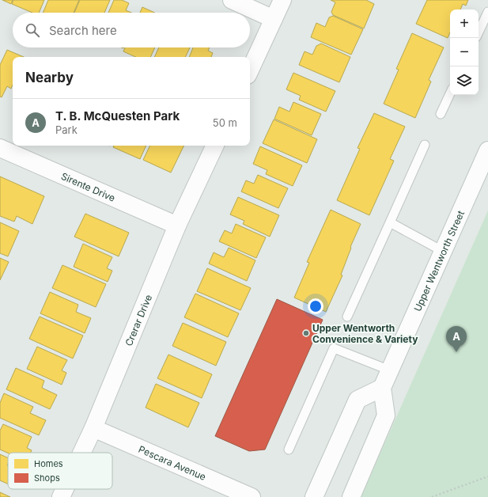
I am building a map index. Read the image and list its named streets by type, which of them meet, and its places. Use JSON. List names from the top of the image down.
{
  "streets": {
    "street": [
      "Sirente Drive",
      "Upper Wentworth Street",
      "Crerar Drive",
      "Pescara Avenue"
    ]
  },
  "crossings": [
    ["Sirente Drive", "Crerar Drive"],
    ["Crerar Drive", "Pescara Avenue"]
  ],
  "places": ["Upper Wentworth Convenience & Variety"],
  "legend": ["Homes", "Shops"],
  "page": {
    "map_buttons": ["+", "−"],
    "search": "Search here",
    "heading": "Nearby",
    "list": [
      {
        "mark": "A",
        "name": "T. B. McQuesten Park",
        "note": "Park",
        "value": "50 m"
      }
    ],
    "pins": "A"
  }
}
